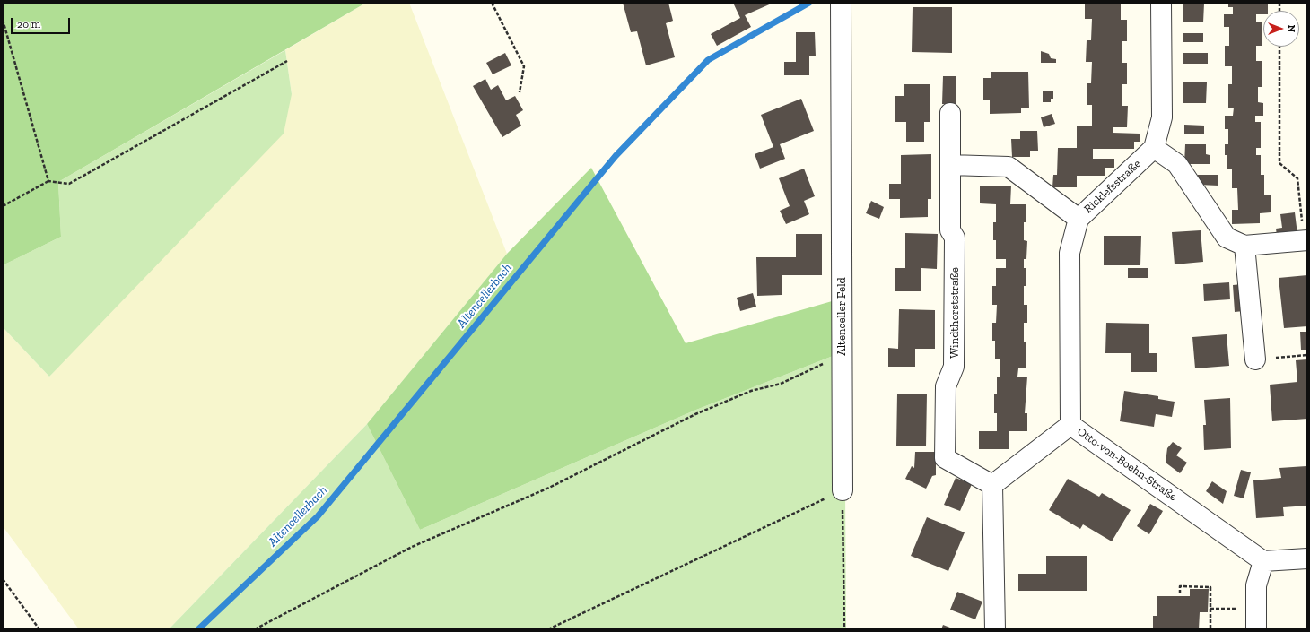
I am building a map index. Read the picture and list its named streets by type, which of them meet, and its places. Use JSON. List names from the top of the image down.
{
  "streets": {
    "street": [
      "Ricklefsstraße",
      "Windthorststraße",
      "Altenceller Feld",
      "Otto-von-Boehn-Straße"
    ]
  },
  "crossings": [
    ["Ricklefsstraße", "Windthorststraße"],
    ["Ricklefsstraße", "Otto-von-Boehn-Straße"]
  ],
  "water": ["Altencellerbach"],
  "scale_bar": "20 m",
  "north": "right"
}
